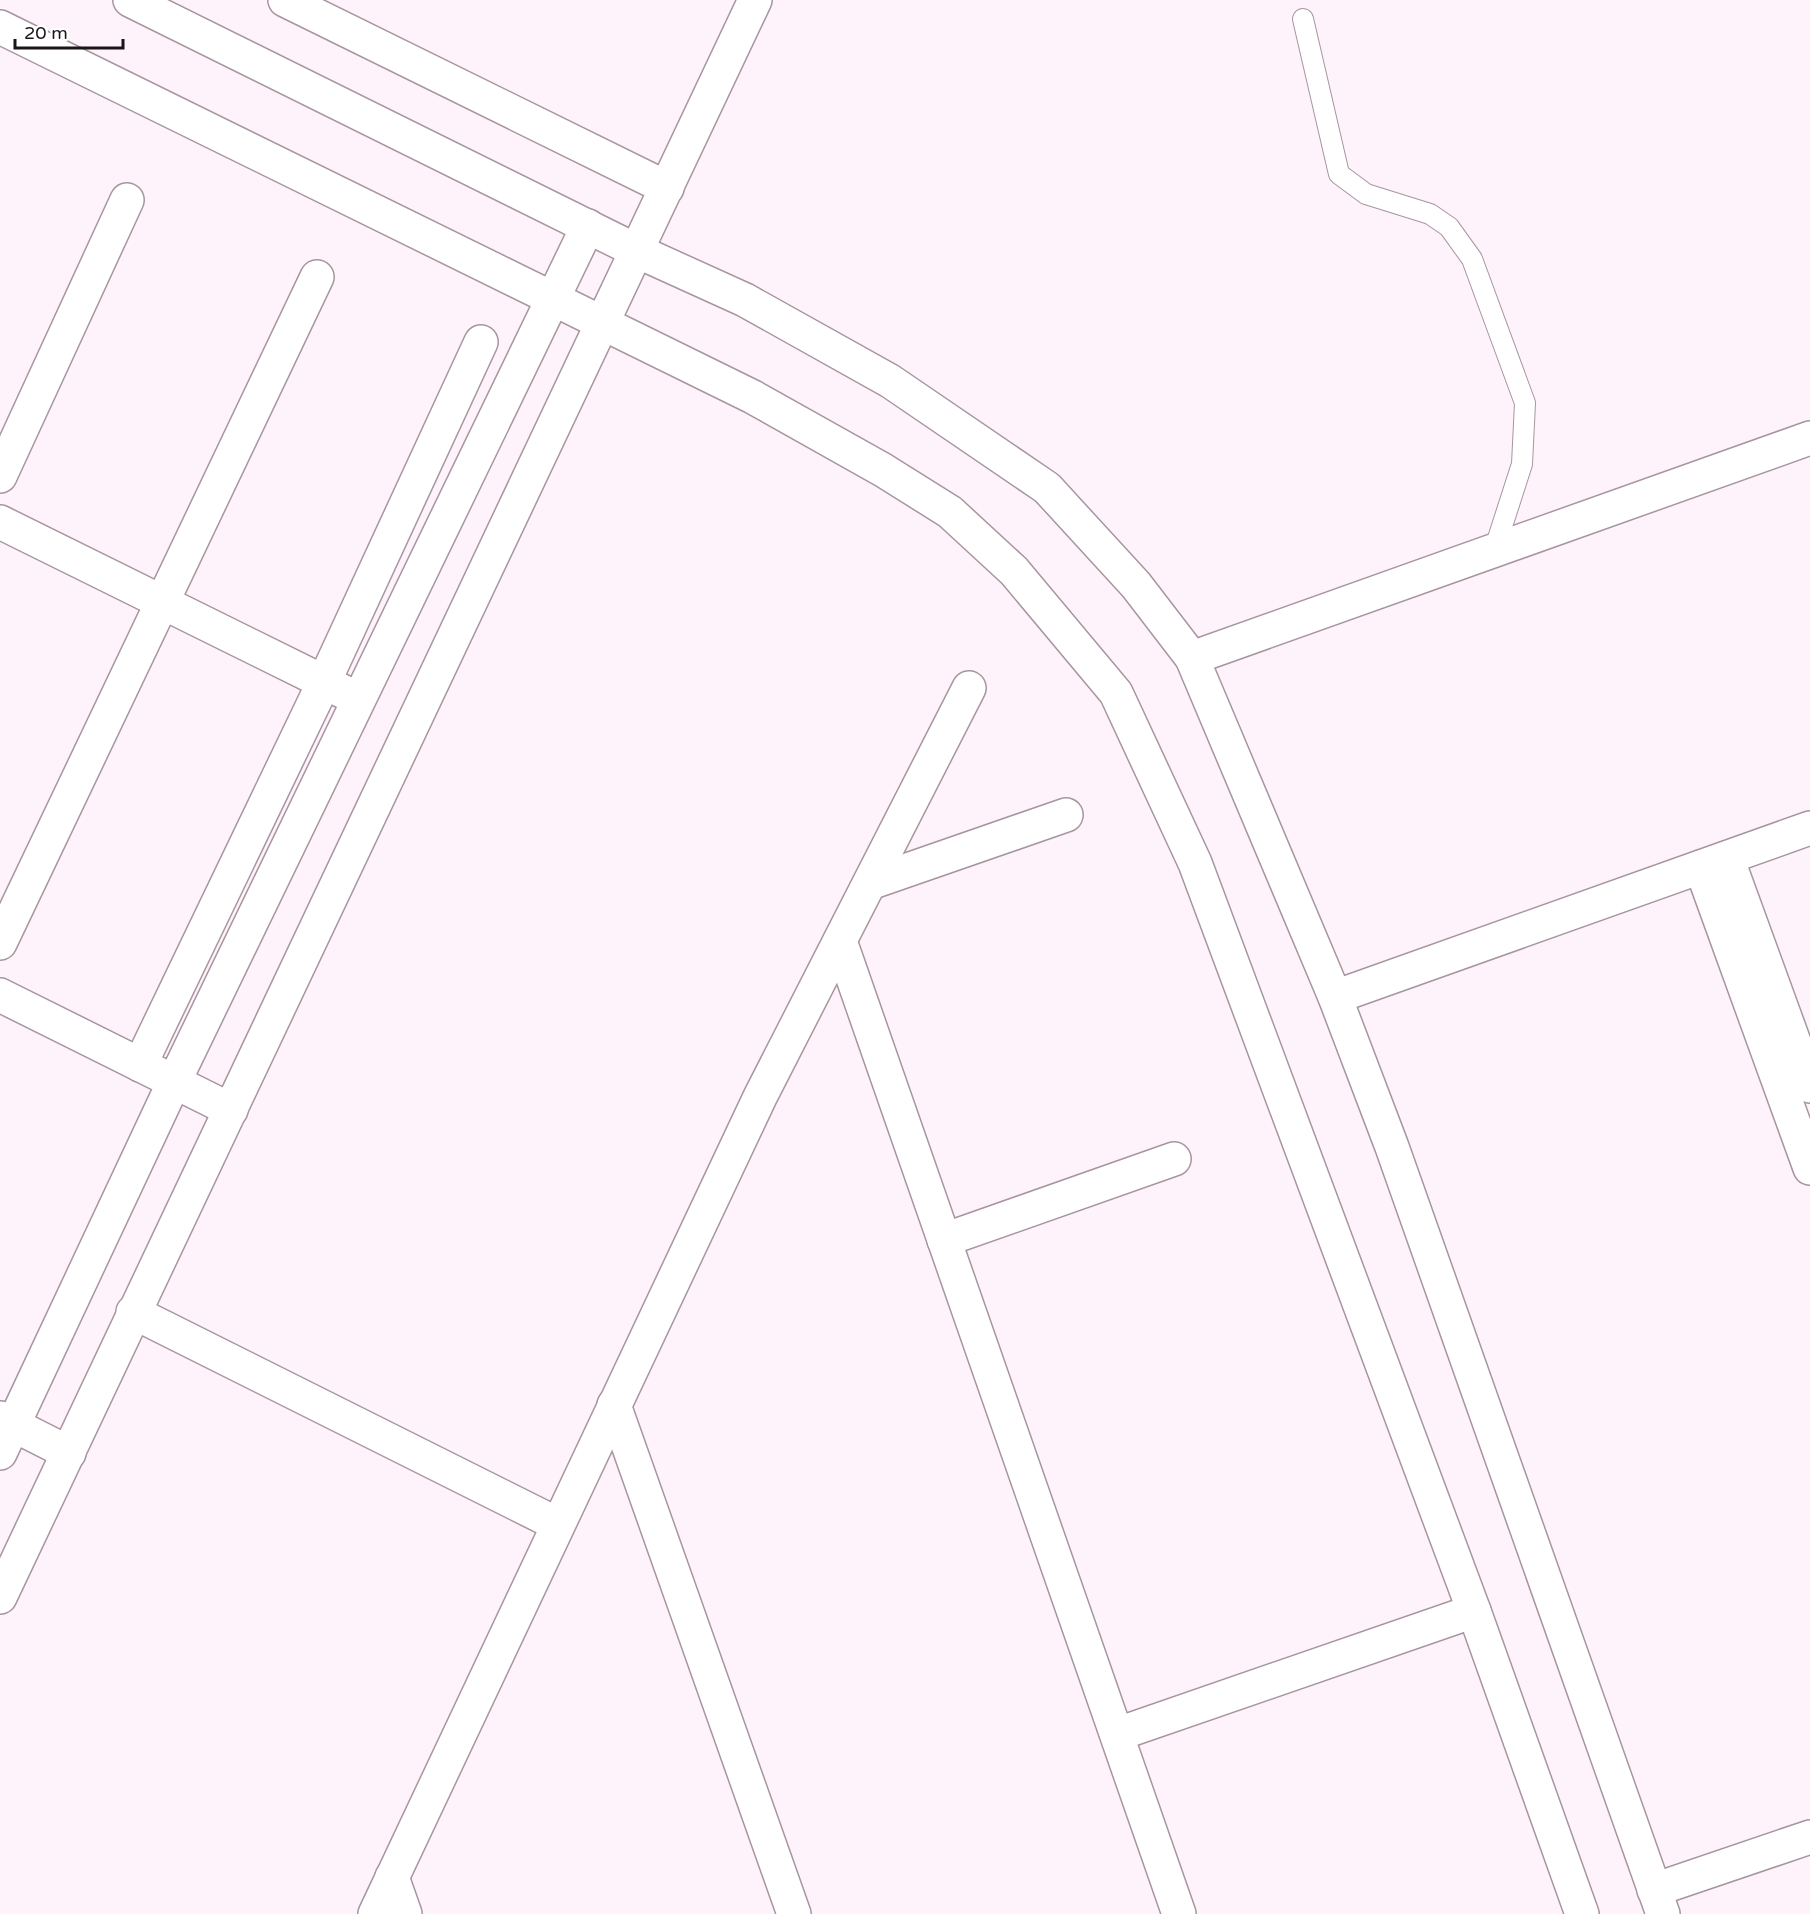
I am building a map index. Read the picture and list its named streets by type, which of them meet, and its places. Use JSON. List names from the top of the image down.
{
  "scale_bar": "20 m"
}
